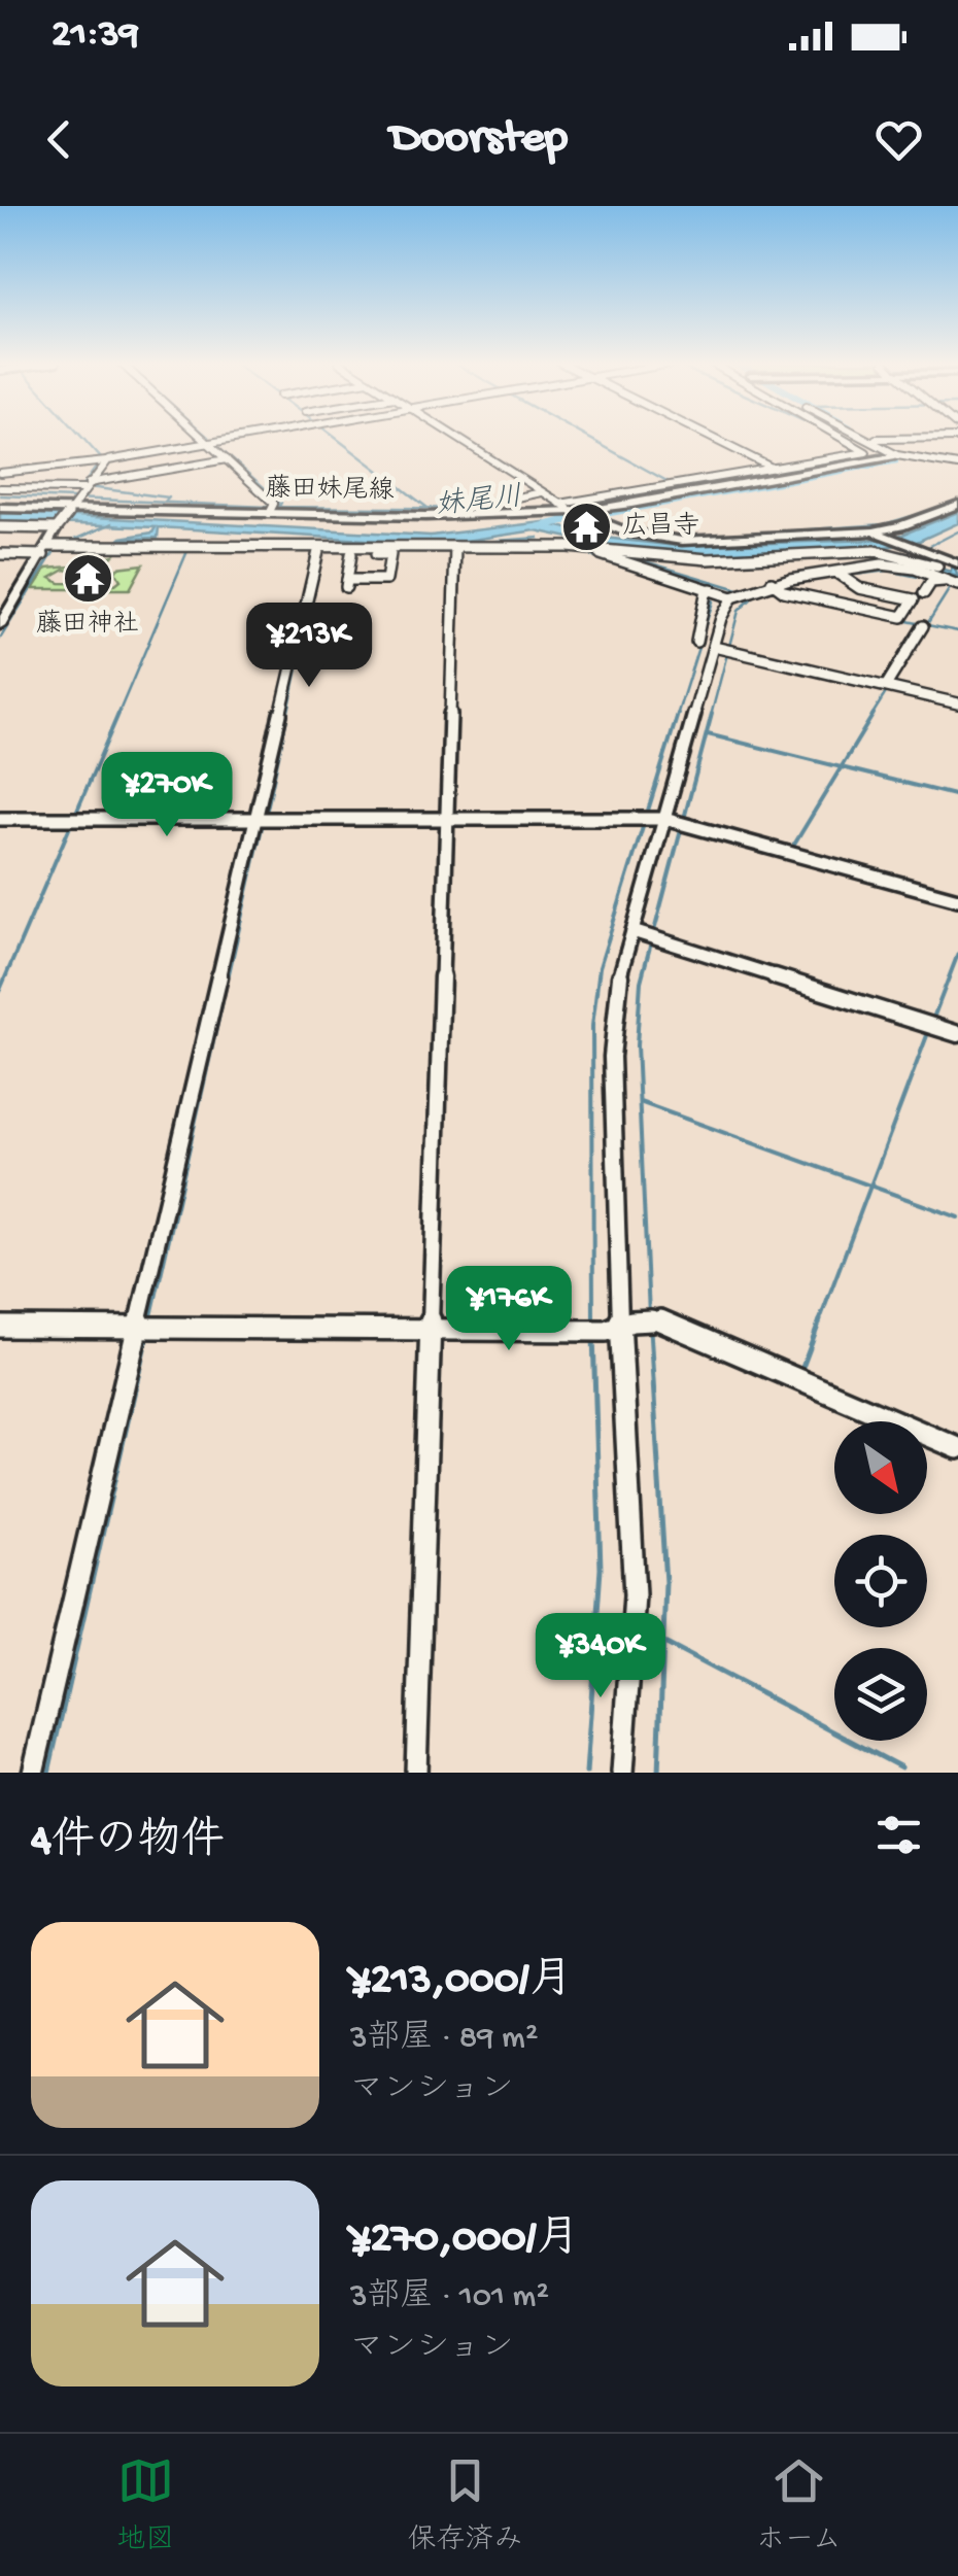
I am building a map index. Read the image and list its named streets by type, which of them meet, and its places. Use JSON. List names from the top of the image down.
{
  "streets": {
    "main road": ["藤田妹尾線"]
  },
  "water": ["妹尾川"],
  "places": {
    "temple": ["広昌寺", "藤田神社"]
  },
  "north": "bottom right",
  "page": {
    "status": "21:39",
    "header": "Doorstep",
    "price": [
      "¥213K",
      "¥270K",
      "¥176K",
      "¥340K"
    ],
    "heading": "4件の物件",
    "list": [
      {
        "name": "¥213,000/月",
        "note": "3部屋 · 89 m² · マンション"
      },
      {
        "name": "¥270,000/月",
        "note": "3部屋 · 101 m² · マンション"
      }
    ],
    "tabs": ["地図", "保存済み", "ホーム"]
  }
}
